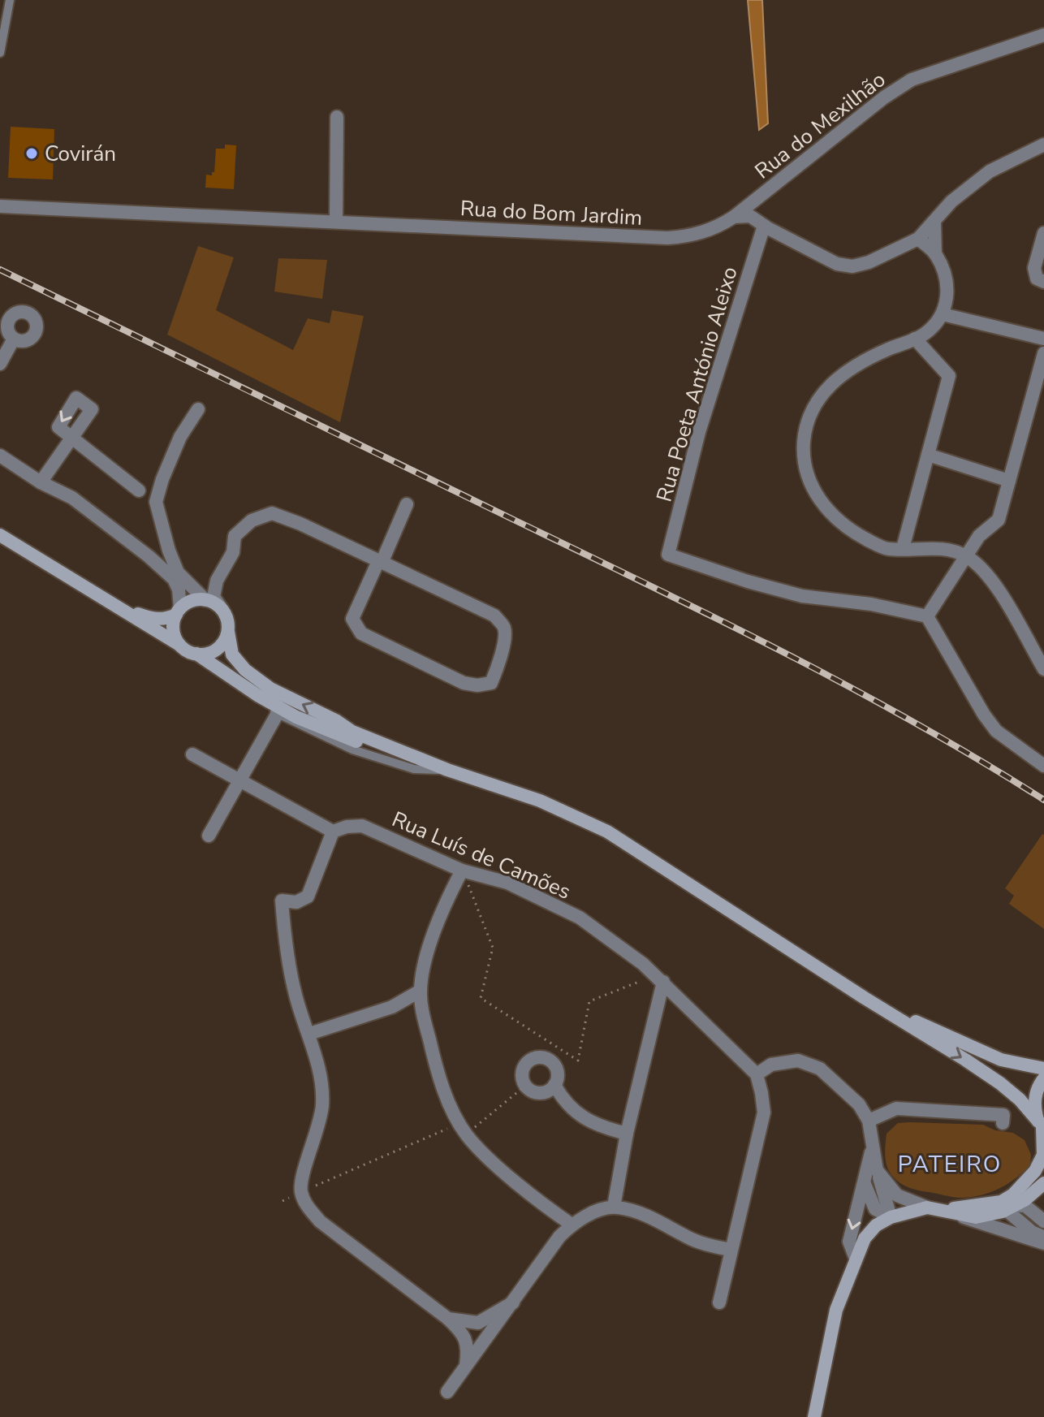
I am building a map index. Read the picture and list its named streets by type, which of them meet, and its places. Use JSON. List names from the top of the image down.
{
  "streets": {
    "street": [
      "Rua do Mexilhão",
      "Rua do Bom Jardim",
      "Rua Poeta António Aleixo",
      "Rua Luís de Camões"
    ]
  },
  "crossings": [
    ["Rua do Mexilhão", "Rua do Bom Jardim"]
  ],
  "districts": ["PATEIRO"],
  "places": ["Covirán"]
}
